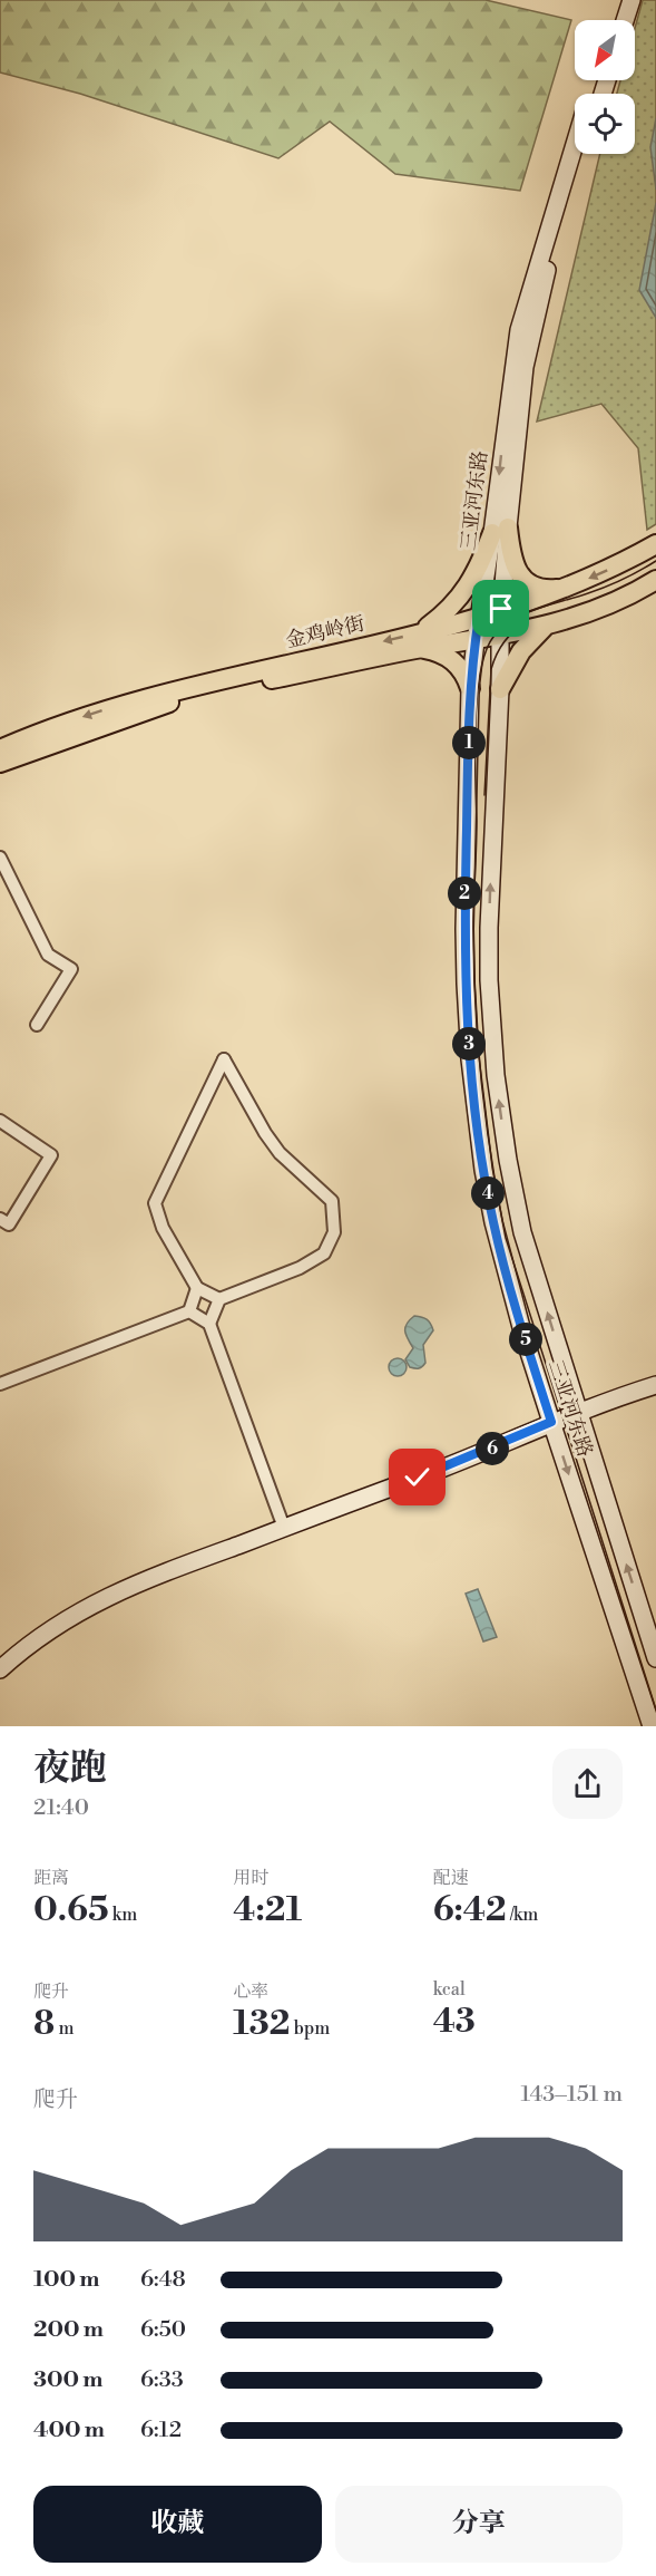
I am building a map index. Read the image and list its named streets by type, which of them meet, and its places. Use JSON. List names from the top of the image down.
{
  "streets": {
    "main road": ["三亚河东路", "金鸡岭街"]
  },
  "crossings": [
    ["三亚河东路", "金鸡岭街"]
  ],
  "north": "bottom left",
  "page": {
    "pins": [
      "1",
      "2",
      "3",
      "4",
      "5",
      "6"
    ],
    "heading": ["夜跑", "21:40"],
    "stats": [
      ["距离", "0.65 km"],
      ["用时", "4:21"],
      ["配速", "6:42 /km"],
      ["爬升", "8 m"],
      ["心率", "132 bpm"],
      ["kcal", "43"]
    ],
    "chart": ["爬升", "143–151 m"],
    "list": [
      {
        "name": "100 m",
        "note": "6:48"
      },
      {
        "name": "200 m",
        "note": "6:50"
      },
      {
        "name": "300 m",
        "note": "6:33"
      },
      {
        "name": "400 m",
        "note": "6:12"
      }
    ],
    "buttons": ["收藏", "分享"]
  }
}
